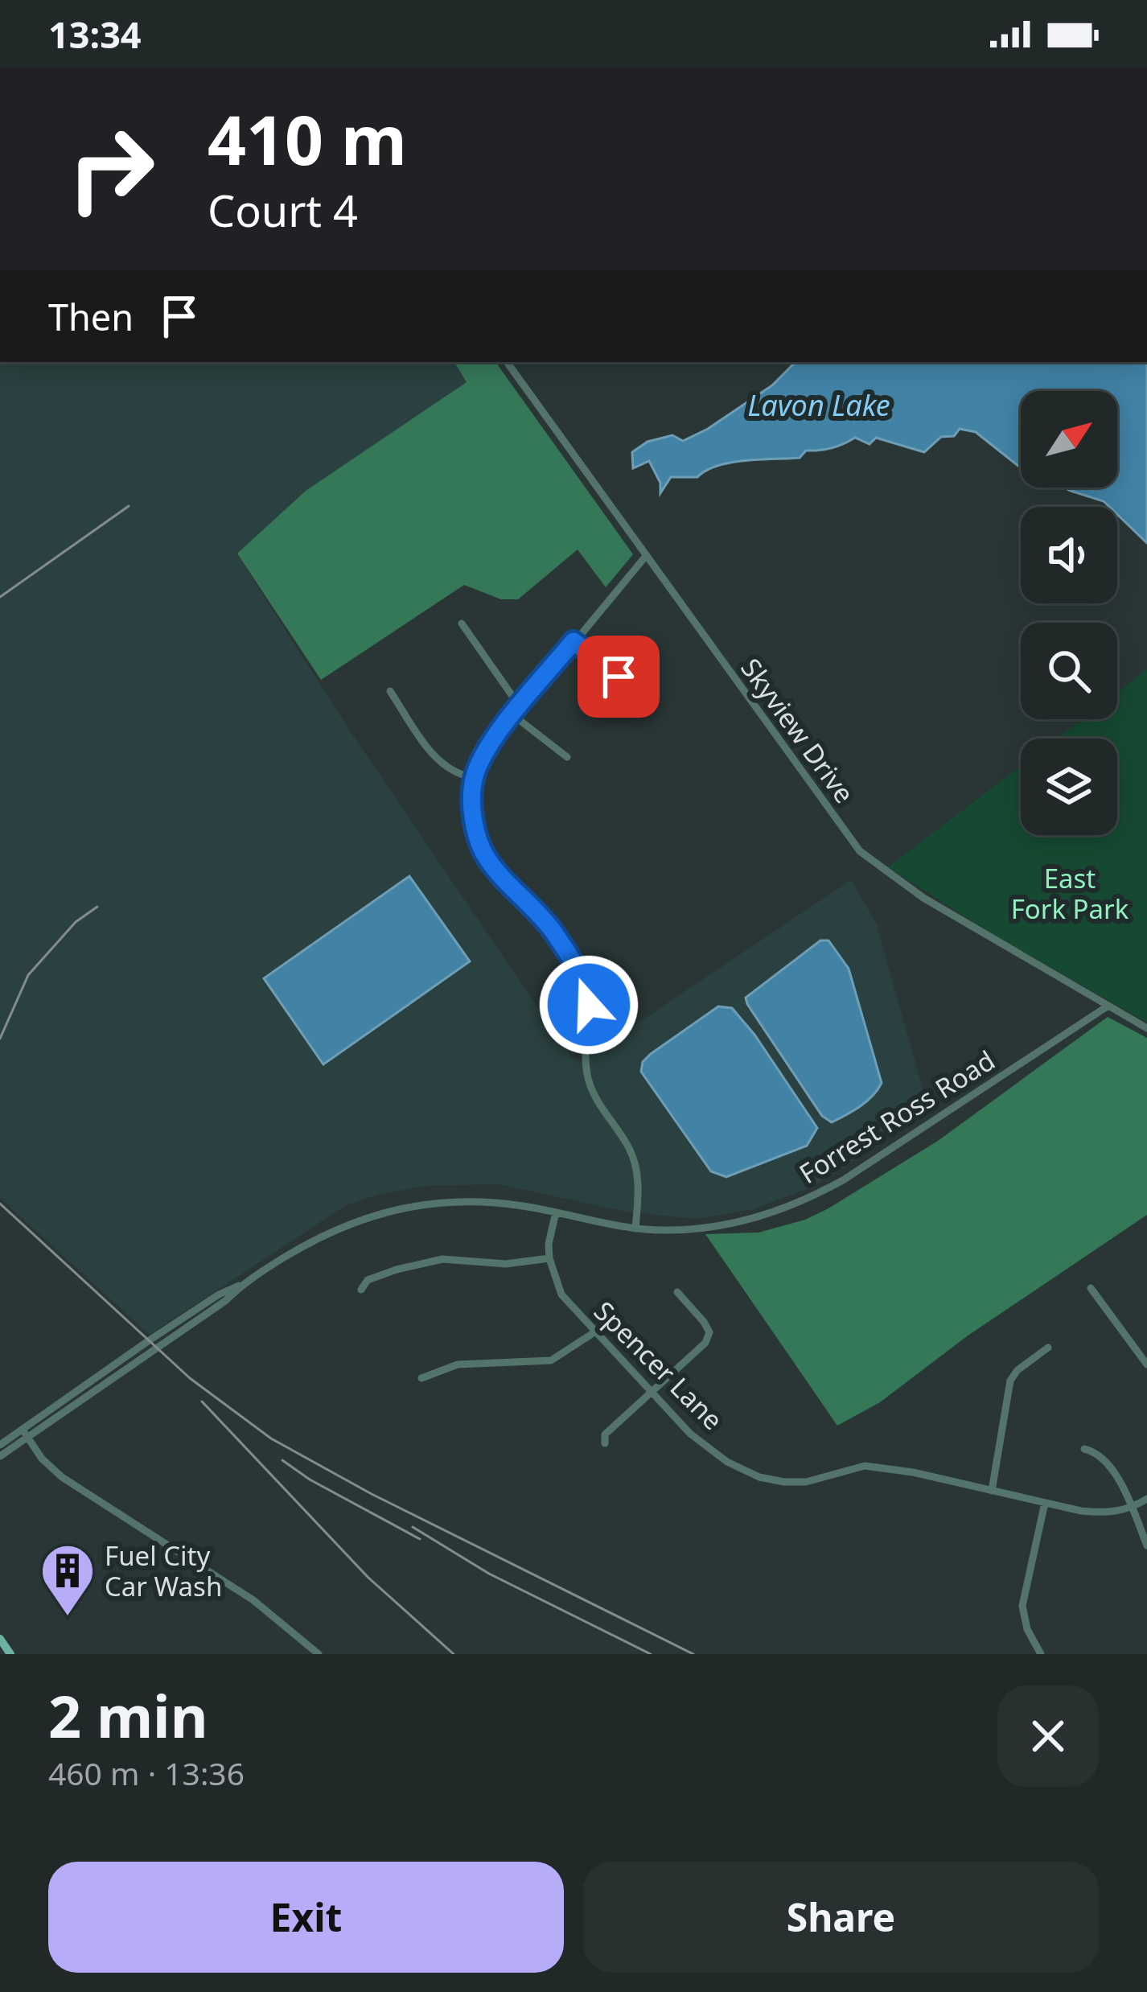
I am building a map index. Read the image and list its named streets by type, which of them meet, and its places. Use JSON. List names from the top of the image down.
{
  "streets": {
    "street": ["Skyview Drive", "Forrest Ross Road", "Spencer Lane"]
  },
  "crossings": [
    ["Skyview Drive", "Forrest Ross Road"]
  ],
  "water": ["Lavon Lake"],
  "parks": ["East Fork Park"],
  "places": {
    "building": ["Fuel City Car Wash"]
  },
  "north": "top right",
  "page": {
    "status": "13:34",
    "turn": ["410 m", "Court 4"],
    "then": "Then",
    "heading": ["2 min", "460 m · 13:36"],
    "buttons": ["Exit", "Share"]
  }
}
